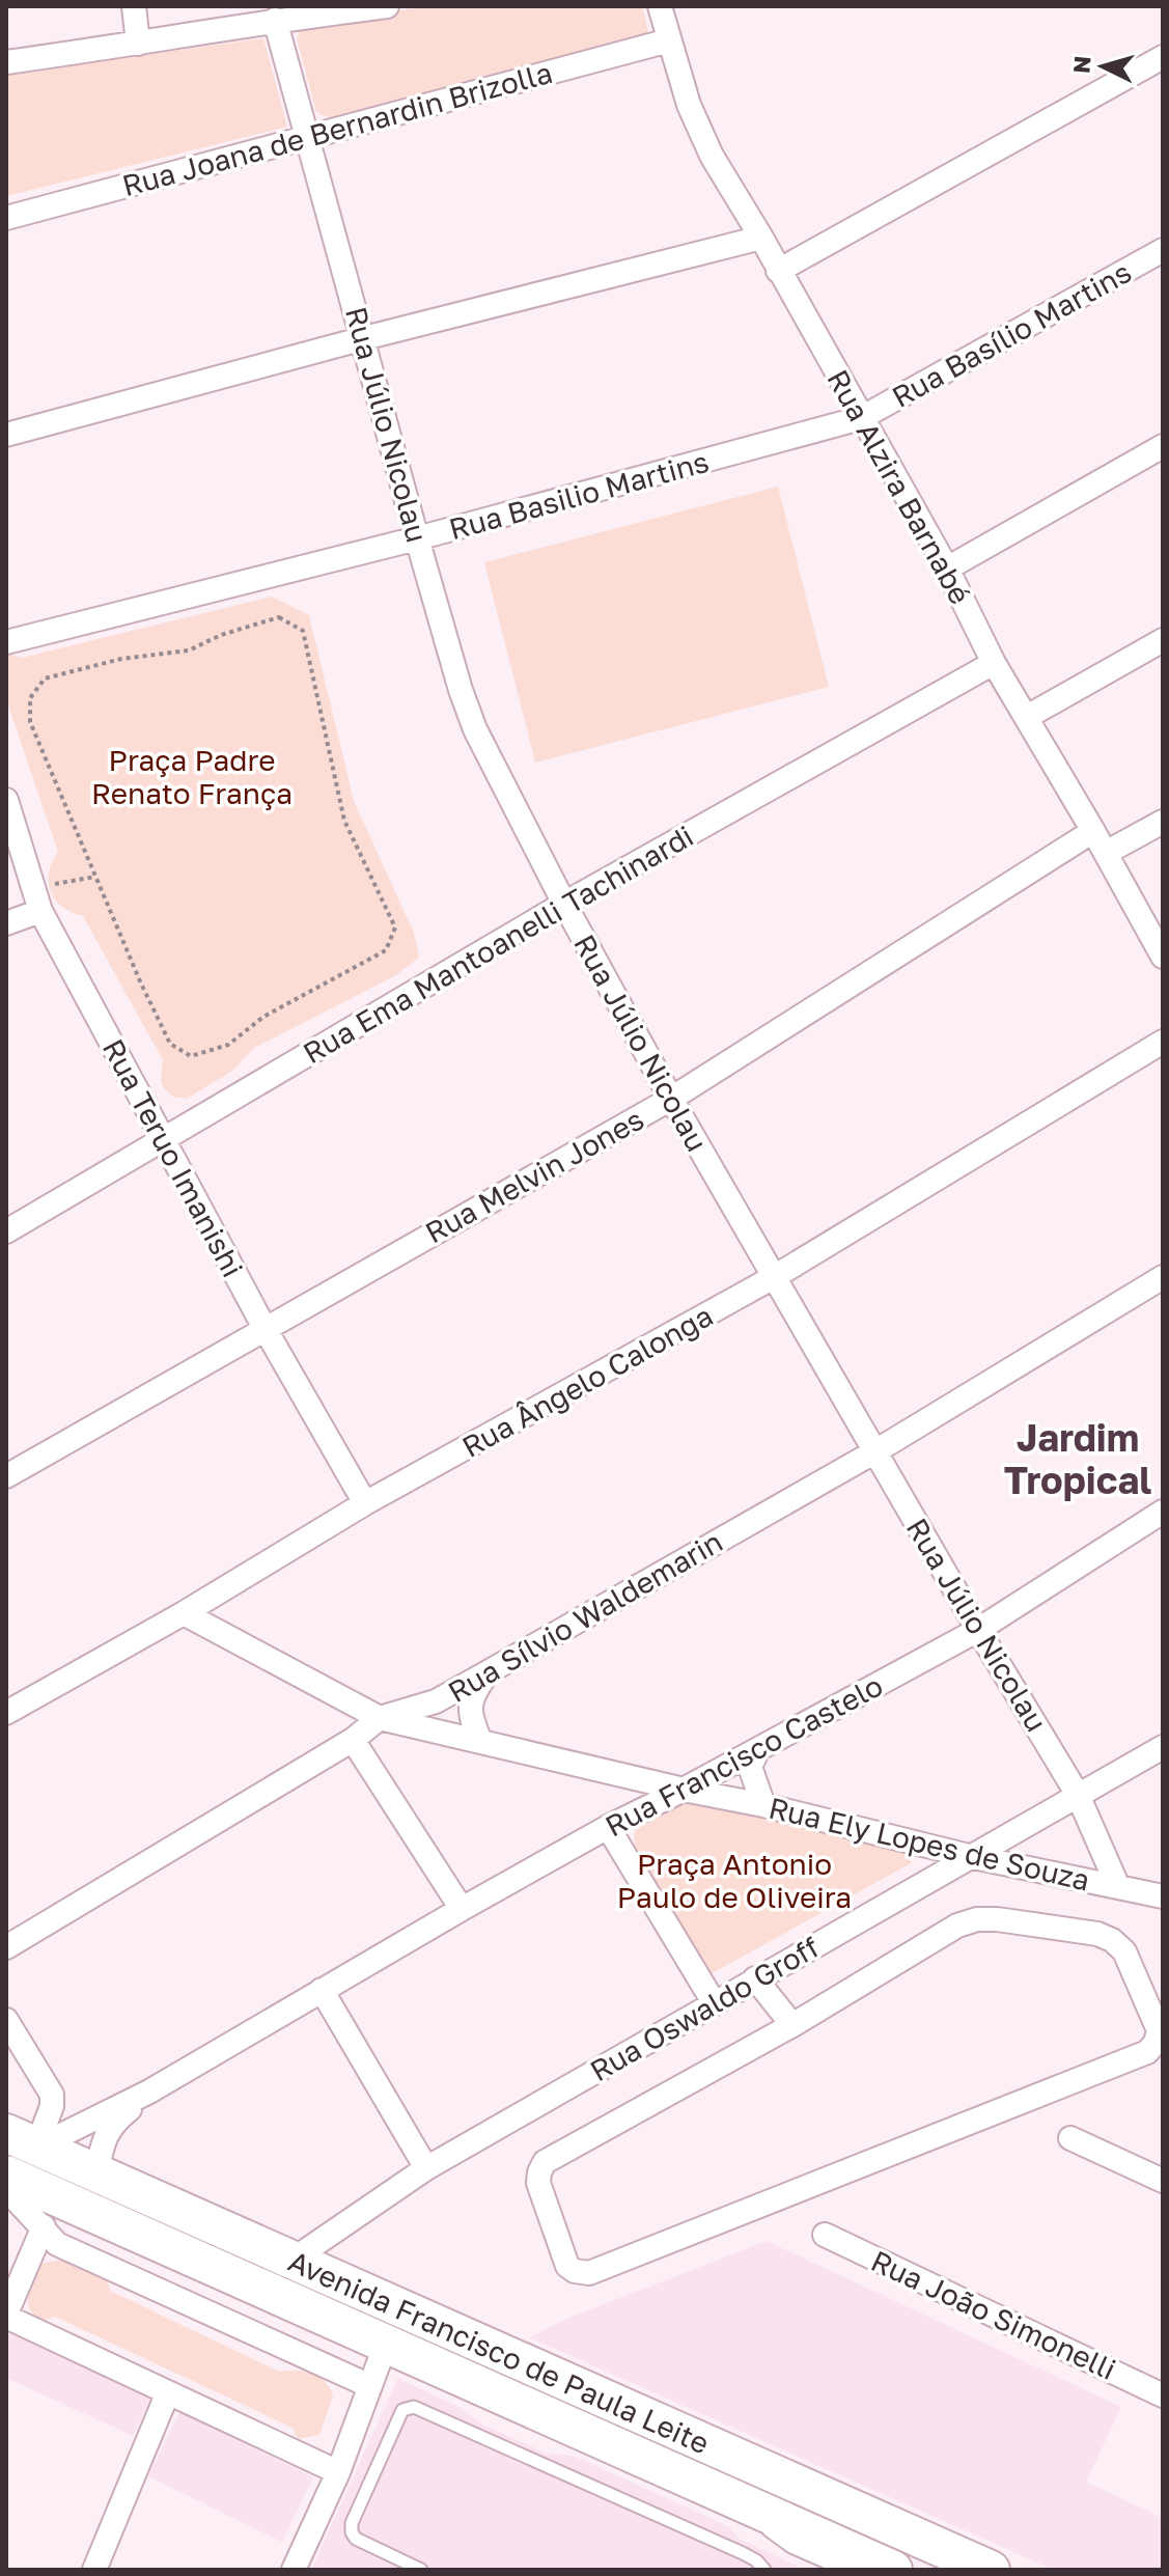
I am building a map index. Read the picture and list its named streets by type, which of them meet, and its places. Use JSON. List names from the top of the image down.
{
  "streets": {
    "main road": ["Avenida Francisco de Paula Leite"],
    "street": [
      "Rua Joana de Bernardin Brizolla",
      "Rua Basílio Martins",
      "Rua Júlio Nicolau",
      "Rua Alzira Barnabé",
      "Rua Basilio Martins",
      "Rua Ema Mantoanelli Tachinardi",
      "Rua Teruo Imanishi",
      "Rua Melvin Jones",
      "Rua Ângelo Calonga",
      "Rua Sílvio Waldemarin",
      "Rua Francisco Castelo",
      "Rua Ely Lopes de Souza",
      "Rua Oswaldo Groff",
      "Rua João Simonelli"
    ]
  },
  "crossings": [
    ["Rua Joana de Bernardin Brizolla", "Rua Júlio Nicolau"],
    ["Rua Joana de Bernardin Brizolla", "Rua Alzira Barnabé"],
    ["Rua Basílio Martins", "Rua Alzira Barnabé"],
    ["Rua Basílio Martins", "Rua Basilio Martins"],
    ["Rua Júlio Nicolau", "Rua Basilio Martins"],
    ["Rua Júlio Nicolau", "Rua Ema Mantoanelli Tachinardi"],
    ["Rua Júlio Nicolau", "Rua Melvin Jones"],
    ["Rua Júlio Nicolau", "Rua Ângelo Calonga"],
    ["Rua Júlio Nicolau", "Rua Sílvio Waldemarin"],
    ["Rua Júlio Nicolau", "Rua Francisco Castelo"],
    ["Rua Júlio Nicolau", "Rua Ely Lopes de Souza"],
    ["Rua Júlio Nicolau", "Rua Oswaldo Groff"],
    ["Rua Alzira Barnabé", "Rua Basilio Martins"],
    ["Rua Alzira Barnabé", "Rua Ema Mantoanelli Tachinardi"],
    ["Rua Alzira Barnabé", "Rua Melvin Jones"],
    ["Rua Ema Mantoanelli Tachinardi", "Rua Teruo Imanishi"],
    ["Rua Teruo Imanishi", "Rua Melvin Jones"],
    ["Rua Teruo Imanishi", "Rua Ângelo Calonga"],
    ["Rua Ângelo Calonga", "Rua Ely Lopes de Souza"],
    ["Rua Sílvio Waldemarin", "Rua Ely Lopes de Souza"],
    ["Rua Francisco Castelo", "Rua Ely Lopes de Souza"],
    ["Rua Francisco Castelo", "Avenida Francisco de Paula Leite"],
    ["Rua Ely Lopes de Souza", "Rua Oswaldo Groff"],
    ["Rua Oswaldo Groff", "Avenida Francisco de Paula Leite"]
  ],
  "districts": ["Jardim Tropical"],
  "parks": ["Praça Padre Renato França", "Praça Antonio Paulo de Oliveira"],
  "north": "left"
}
